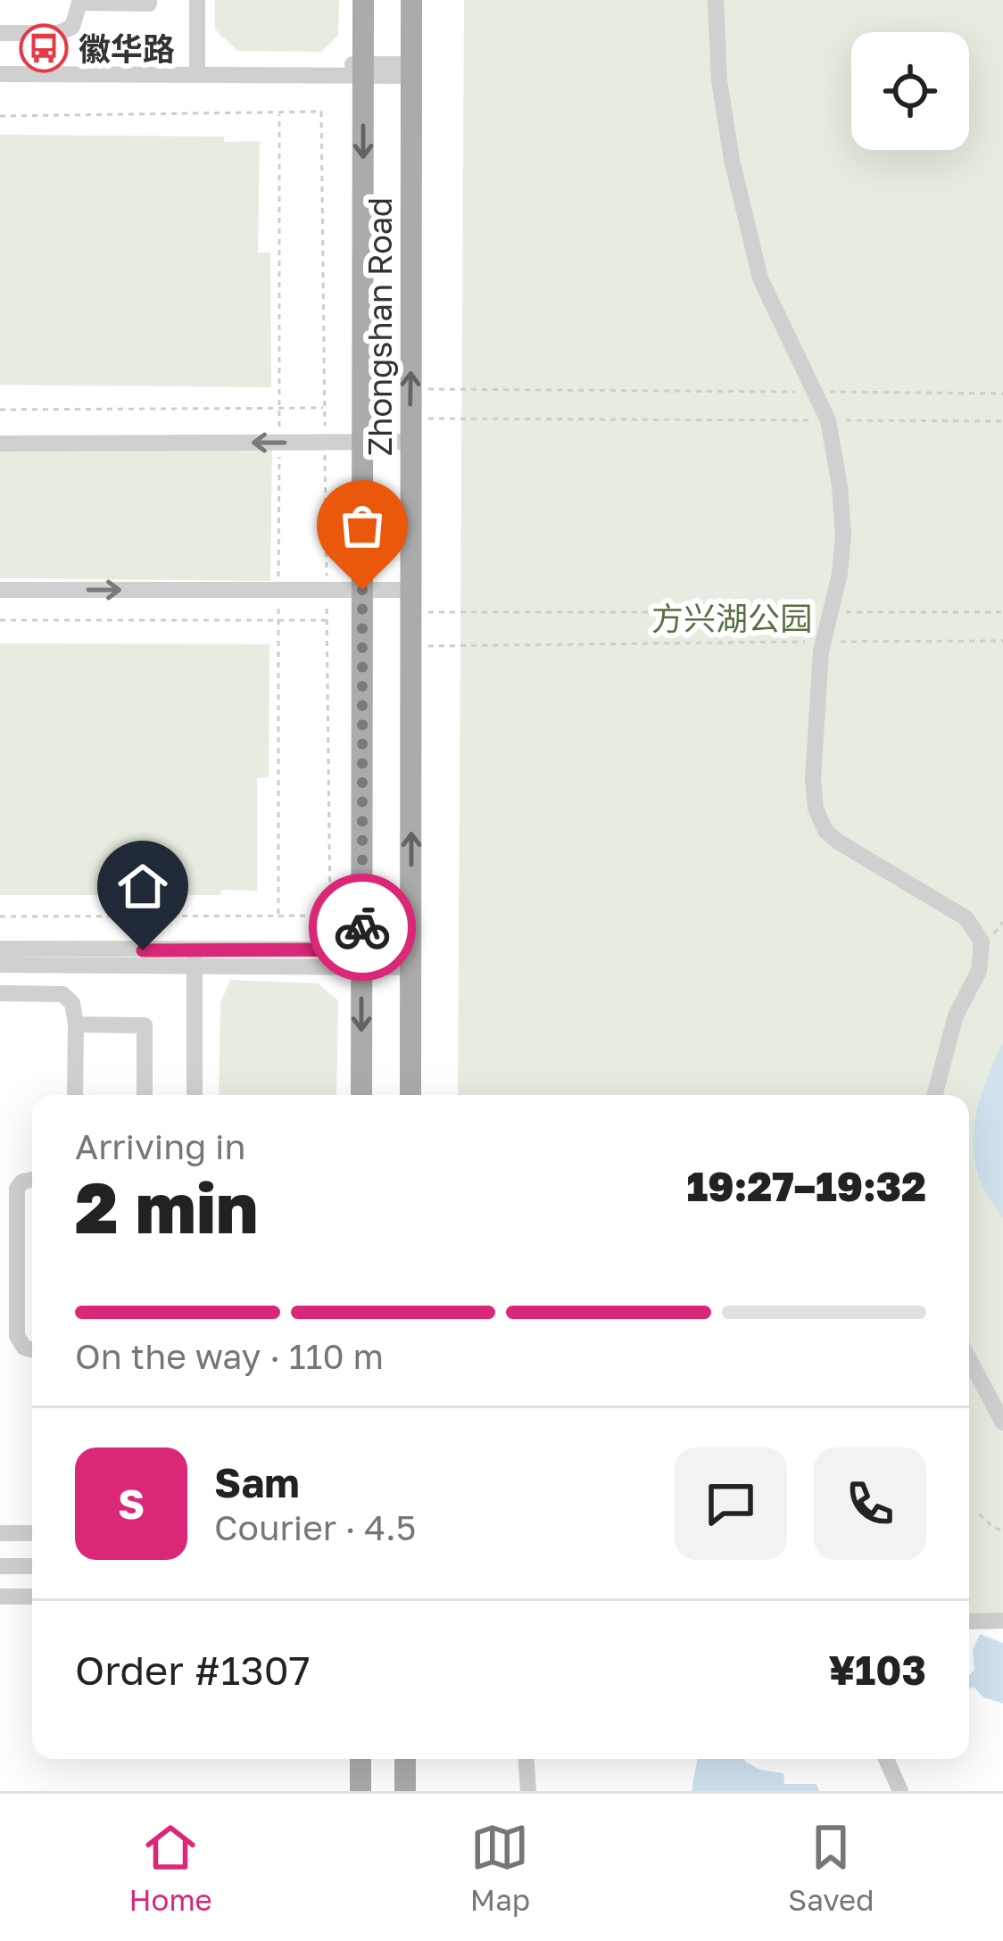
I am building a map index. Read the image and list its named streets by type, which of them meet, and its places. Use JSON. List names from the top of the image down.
{
  "streets": {
    "main road": ["Zhongshan Road"]
  },
  "parks": ["方兴湖公园"],
  "places": {
    "bus stop": ["徽华路"]
  },
  "page": {
    "heading": ["2 min", "Arriving in", "19:27–19:32"],
    "panel": [
      "Sam",
      "Courier · 4.5",
      "Order #1307",
      "¥103"
    ],
    "bar": "On the way · 110 m",
    "round": "S",
    "tabs": ["Home", "Map", "Saved"]
  }
}
